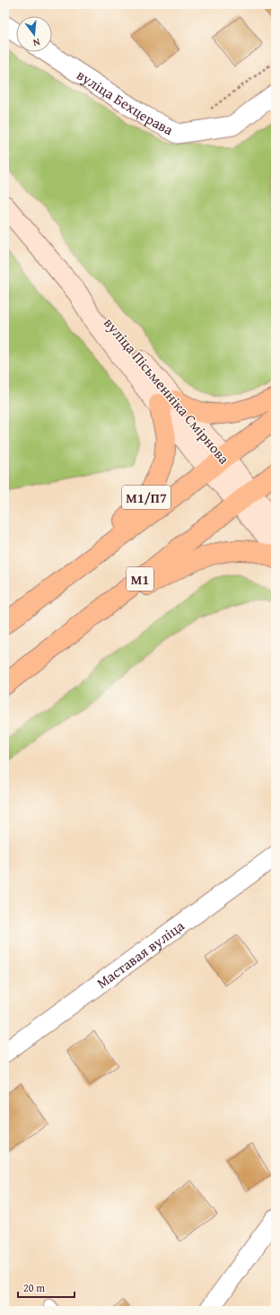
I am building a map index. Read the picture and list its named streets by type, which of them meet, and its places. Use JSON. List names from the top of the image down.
{
  "streets": {
    "highway": ["М1/П7", "М1"],
    "main road": ["вуліца Пісьменніка Смірнова"],
    "street": ["вуліца Бехцерава", "Маставая вуліца"]
  },
  "crossings": [
    ["вуліца Пісьменніка Смірнова", "М1/П7"],
    ["вуліца Пісьменніка Смірнова", "М1"]
  ],
  "scale_bar": "20 m",
  "north": "bottom"
}
